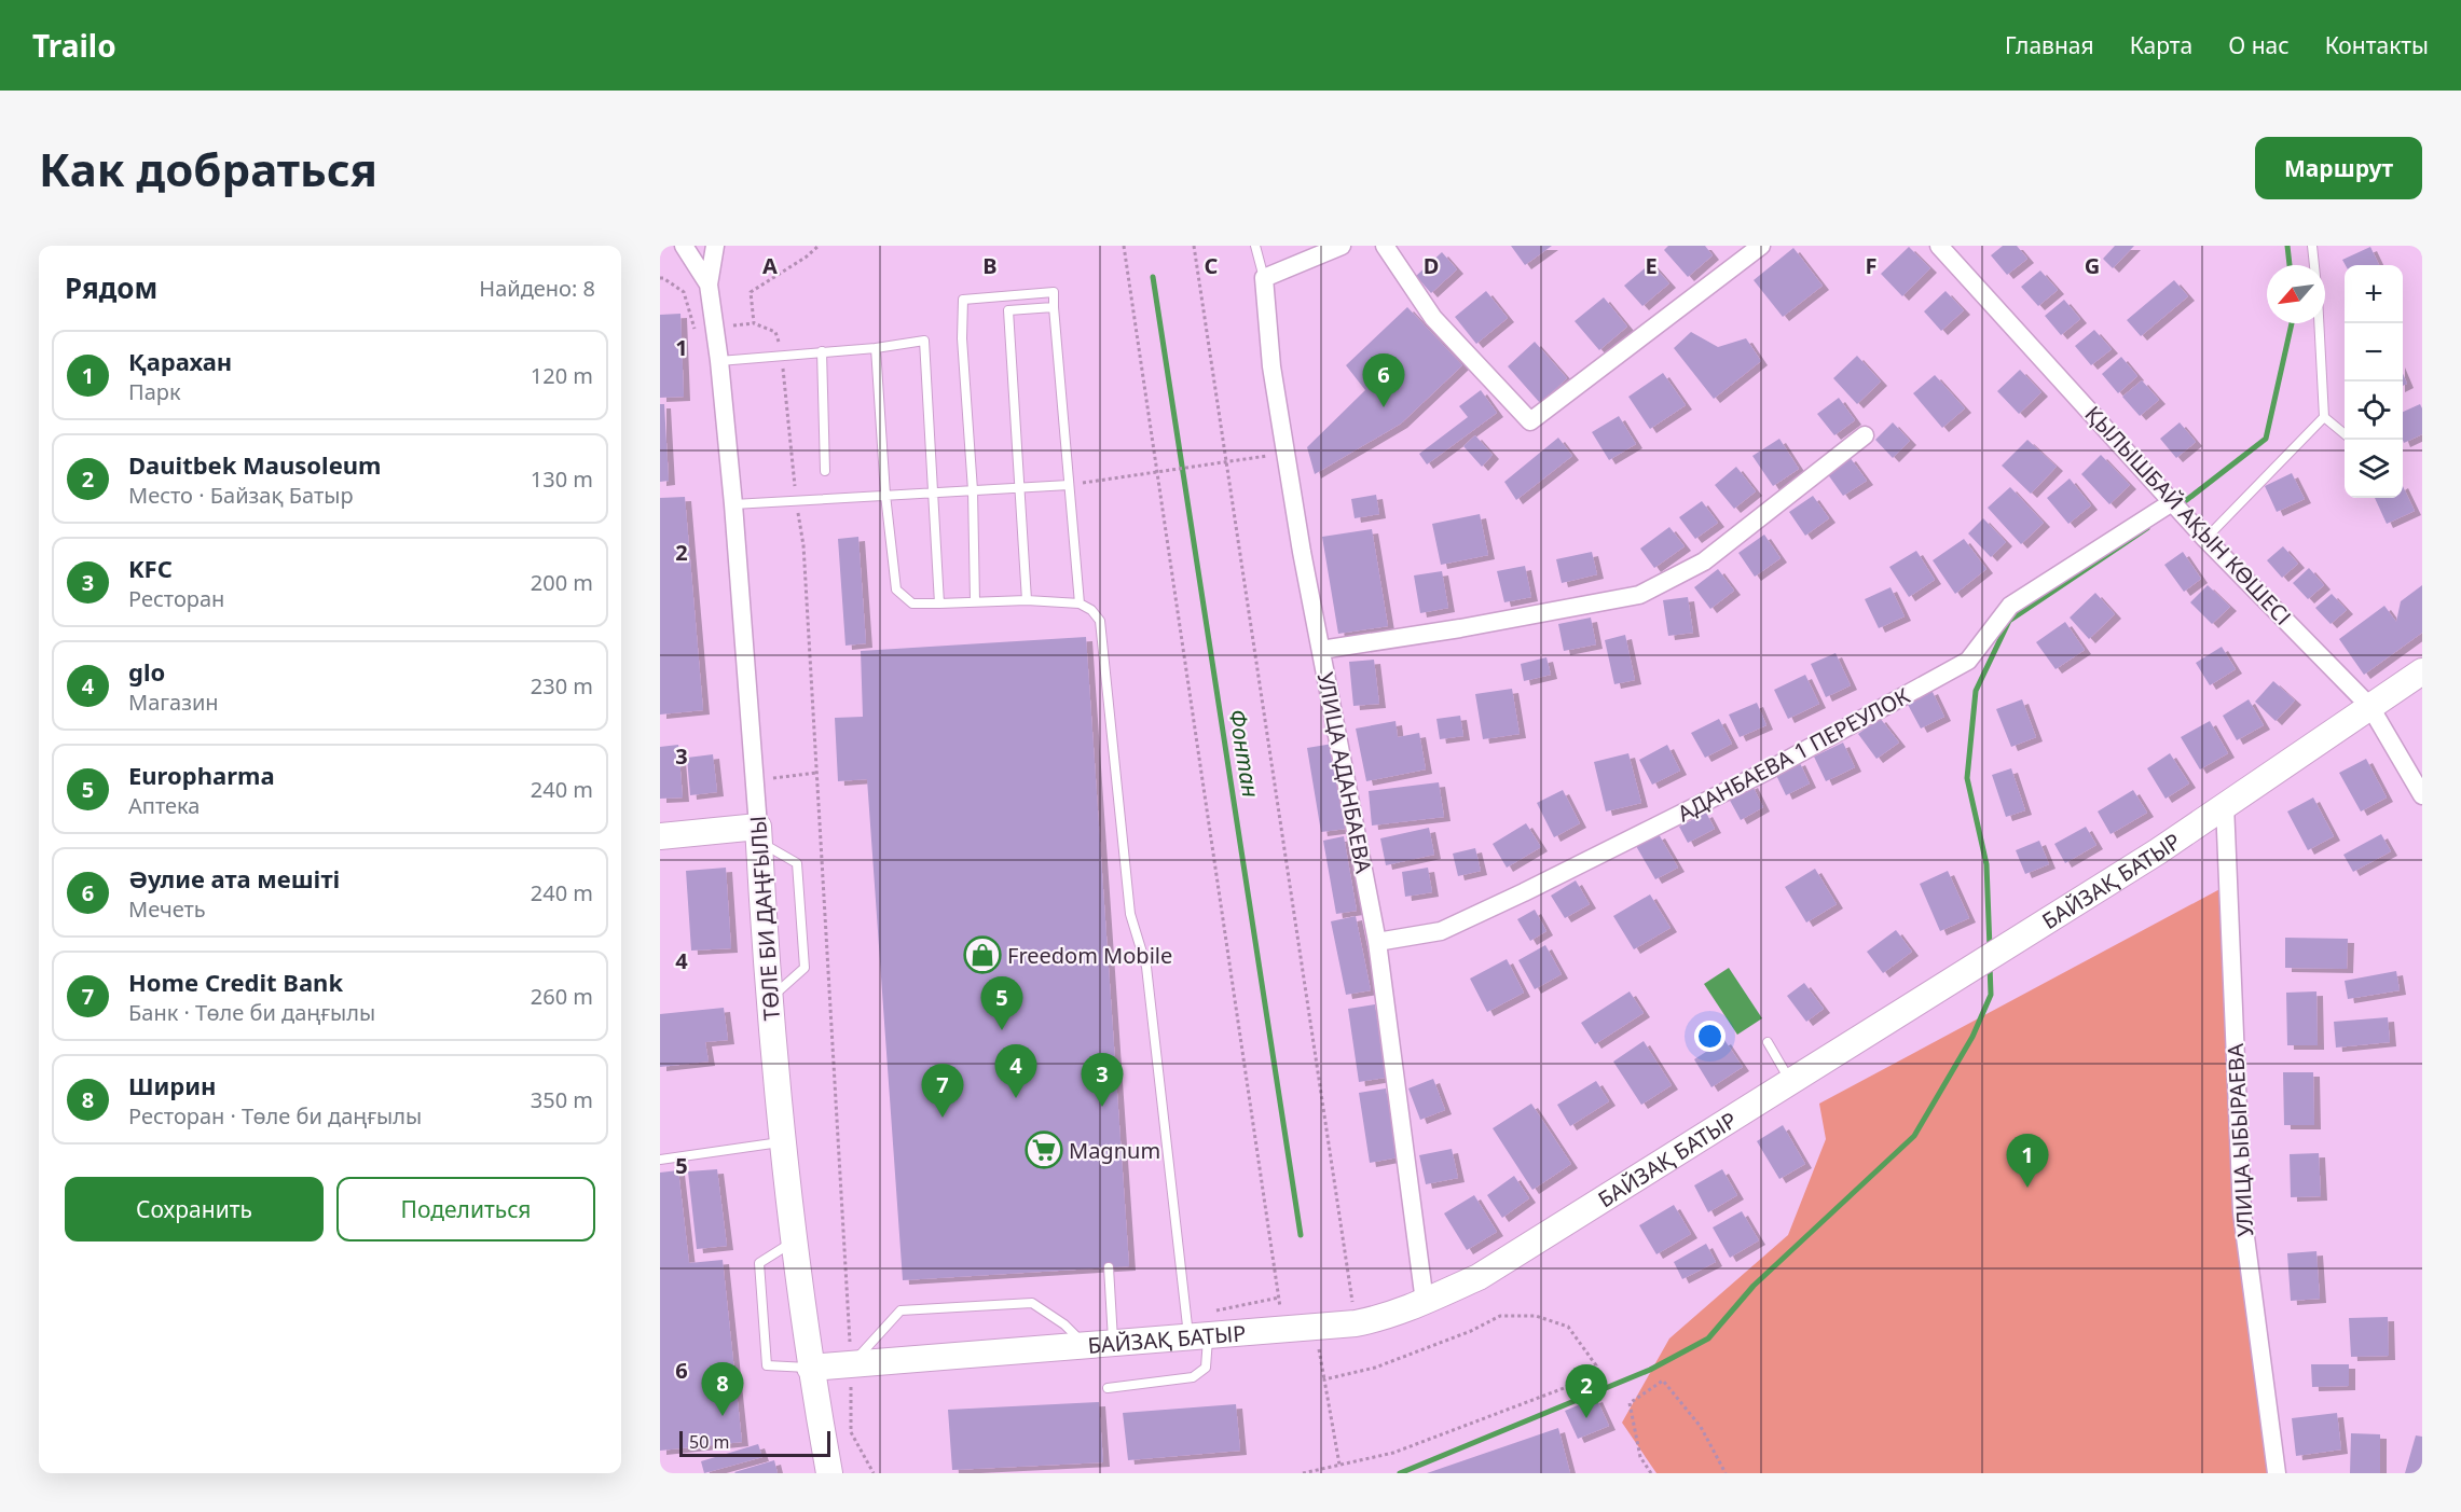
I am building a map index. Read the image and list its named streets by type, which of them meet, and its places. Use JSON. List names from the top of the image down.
{
  "streets": {
    "street": [
      "ҚЫЛЫШБАЙ АҚЫН КӨШЕСІ",
      "АДАНБАЕВА 1 ПЕРЕУЛОК",
      "УЛИЦА АДАНБАЕВА",
      "БАЙЗАҚ БАТЫР",
      "ТӨЛЕ БИ ДАҢҒЫЛЫ",
      "УЛИЦА ЫБЫРАЕВА"
    ]
  },
  "crossings": [
    ["ҚЫЛЫШБАЙ АҚЫН КӨШЕСІ", "АДАНБАЕВА 1 ПЕРЕУЛОК"],
    ["ҚЫЛЫШБАЙ АҚЫН КӨШЕСІ", "БАЙЗАҚ БАТЫР"],
    ["АДАНБАЕВА 1 ПЕРЕУЛОК", "УЛИЦА АДАНБАЕВА"],
    ["УЛИЦА АДАНБАЕВА", "БАЙЗАҚ БАТЫР"],
    ["БАЙЗАҚ БАТЫР", "ТӨЛЕ БИ ДАҢҒЫЛЫ"],
    ["БАЙЗАҚ БАТЫР", "УЛИЦА ЫБЫРАЕВА"]
  ],
  "water": ["Фонтан"],
  "places": {
    "shop": ["Freedom Mobile"],
    "supermarket": ["Magnum"]
  },
  "scale_bar": "50 m",
  "north": "bottom left",
  "page": {
    "header": "Trailo",
    "nav": [
      "Главная",
      "Карта",
      "О нас",
      "Контакты"
    ],
    "buttons": [
      "Маршрут",
      ["Сохранить", "Поделиться"]
    ],
    "title": "Как добраться",
    "heading": ["Рядом", "Найдено: 8"],
    "map_buttons": ["+", "−"],
    "list": [
      {
        "mark": "1",
        "name": "Қарахан",
        "note": "Парк",
        "value": "120 m"
      },
      {
        "mark": "2",
        "name": "Dauitbek Mausoleum",
        "note": "Место · Байзақ Батыр",
        "value": "130 m"
      },
      {
        "mark": "3",
        "name": "KFC",
        "note": "Ресторан",
        "value": "200 m"
      },
      {
        "mark": "4",
        "name": "glo",
        "note": "Магазин",
        "value": "230 m"
      },
      {
        "mark": "5",
        "name": "Europharma",
        "note": "Аптека",
        "value": "240 m"
      },
      {
        "mark": "6",
        "name": "Әулие ата мешіті",
        "note": "Мечеть",
        "value": "240 m"
      },
      {
        "mark": "7",
        "name": "Home Credit Bank",
        "note": "Банк · Төле би даңғылы",
        "value": "260 m"
      },
      {
        "mark": "8",
        "name": "Ширин",
        "note": "Ресторан · Төле би даңғылы",
        "value": "350 m"
      }
    ],
    "pins": [
      "6",
      "5",
      "4",
      "3",
      "7",
      "1",
      "8",
      "2"
    ],
    "scale": "50 m"
  },
  "grid": {
    "columns": [
      "A",
      "B",
      "C",
      "D",
      "E",
      "F",
      "G"
    ],
    "rows": [
      "1",
      "2",
      "3",
      "4",
      "5",
      "6"
    ]
  }
}
